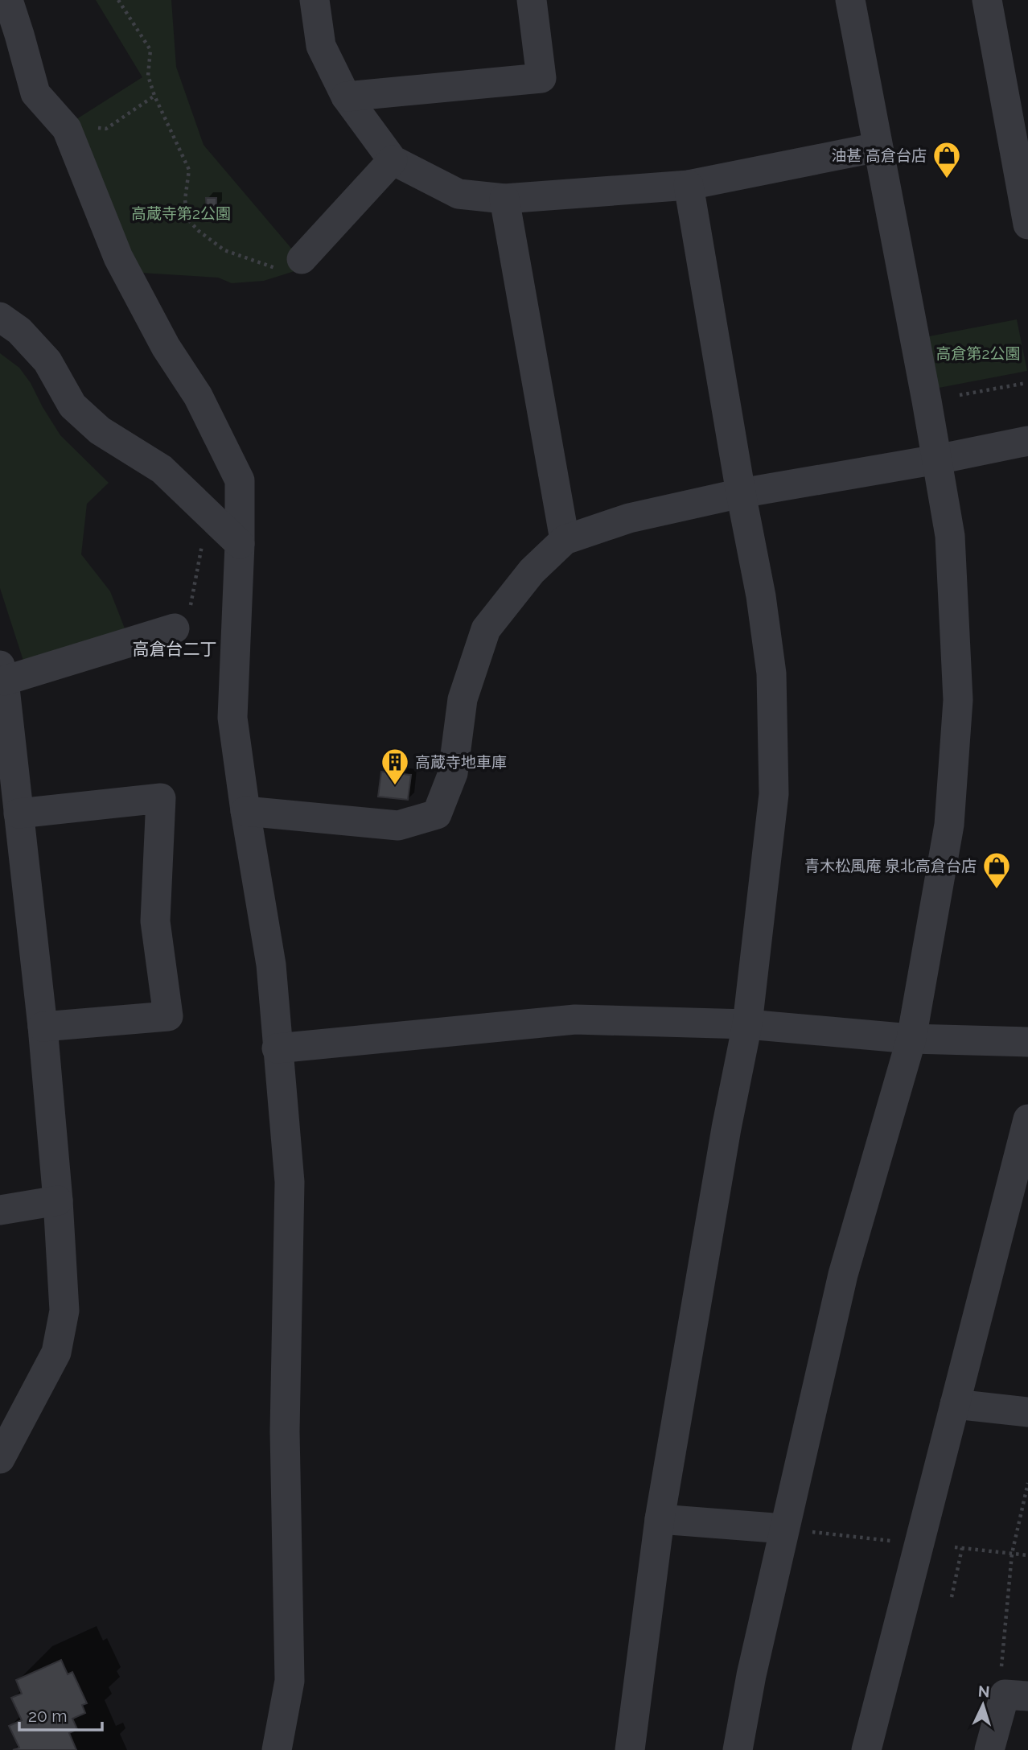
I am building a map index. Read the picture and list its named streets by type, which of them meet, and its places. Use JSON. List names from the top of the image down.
{
  "districts": ["高倉台二丁"],
  "parks": ["高蔵寺第2公園", "高倉第2公園"],
  "places": {
    "shop": ["油甚 高倉台店", "青木松風庵 泉北高倉台店"],
    "building": ["高蔵寺地車庫"]
  },
  "scale_bar": "20 m",
  "north": "top"
}
